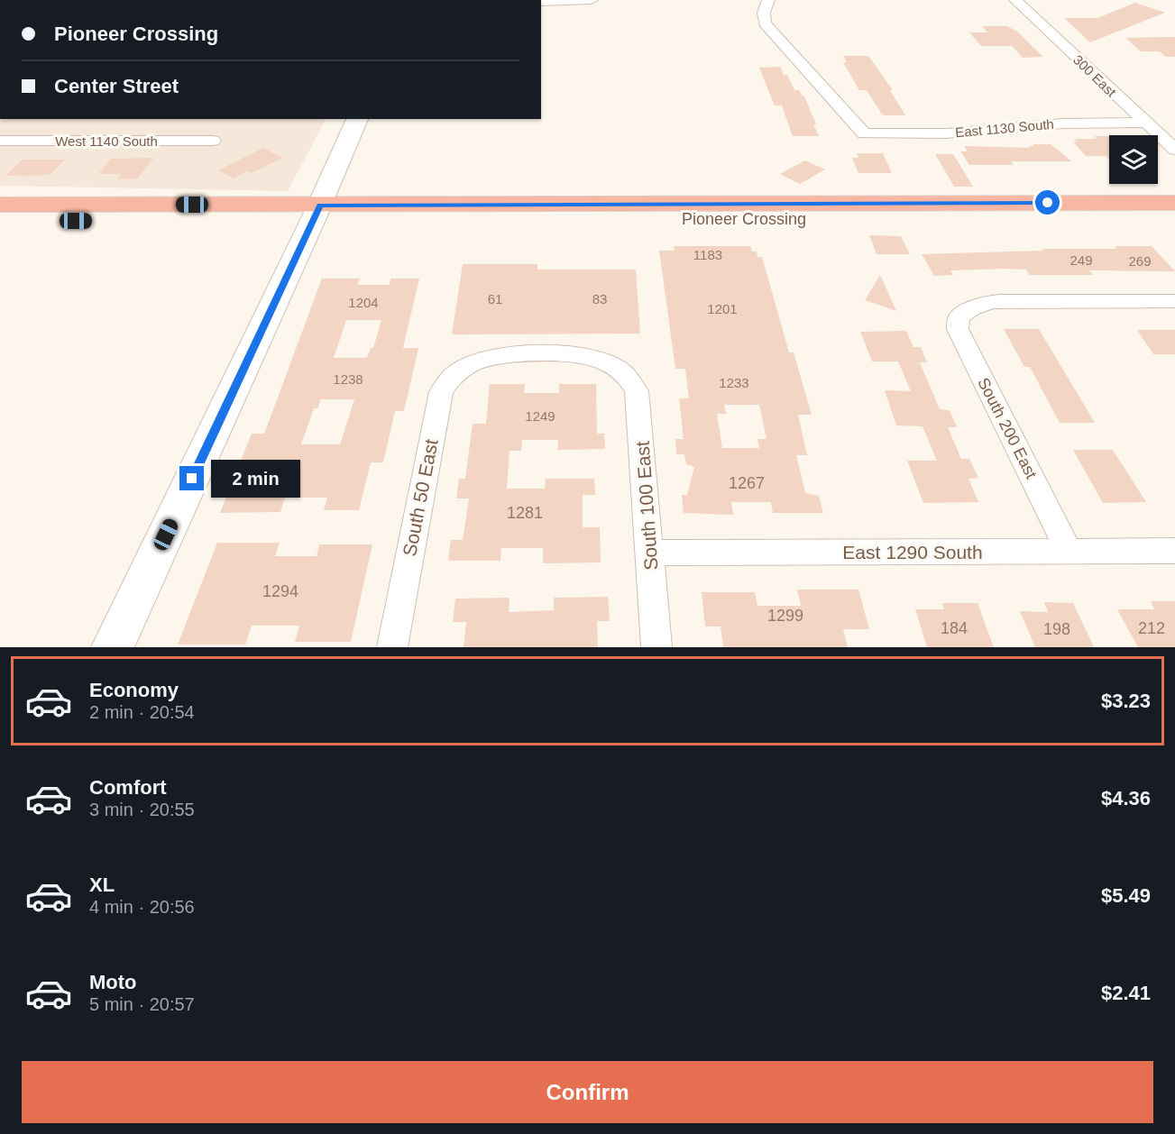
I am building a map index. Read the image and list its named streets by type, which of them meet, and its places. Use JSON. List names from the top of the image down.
{
  "streets": {
    "highway": ["Pioneer Crossing"],
    "street": [
      "300 East",
      "East 1130 South",
      "West 1140 South",
      "South 200 East",
      "South 50 East",
      "South 100 East",
      "East 1290 South"
    ]
  },
  "crossings": [
    ["300 East", "East 1130 South"],
    ["South 200 East", "East 1290 South"],
    ["South 50 East", "South 100 East"],
    ["South 100 East", "East 1290 South"]
  ],
  "house_numbers": [
    "1183",
    "249",
    "269",
    "61",
    "83",
    "1204",
    "1201",
    "1238",
    "1233",
    "1249",
    "1267",
    "1281",
    "1294",
    "1299",
    "184",
    "212",
    "198"
  ],
  "page": {
    "banner": ["Pioneer Crossing", "Center Street"],
    "bubble": "2 min",
    "list": [
      {
        "name": "Economy",
        "note": "2 min · 20:54",
        "value": "$3.23"
      },
      {
        "name": "Comfort",
        "note": "3 min · 20:55",
        "value": "$4.36"
      },
      {
        "name": "XL",
        "note": "4 min · 20:56",
        "value": "$5.49"
      },
      {
        "name": "Moto",
        "note": "5 min · 20:57",
        "value": "$2.41"
      }
    ],
    "buttons": "Confirm"
  }
}
